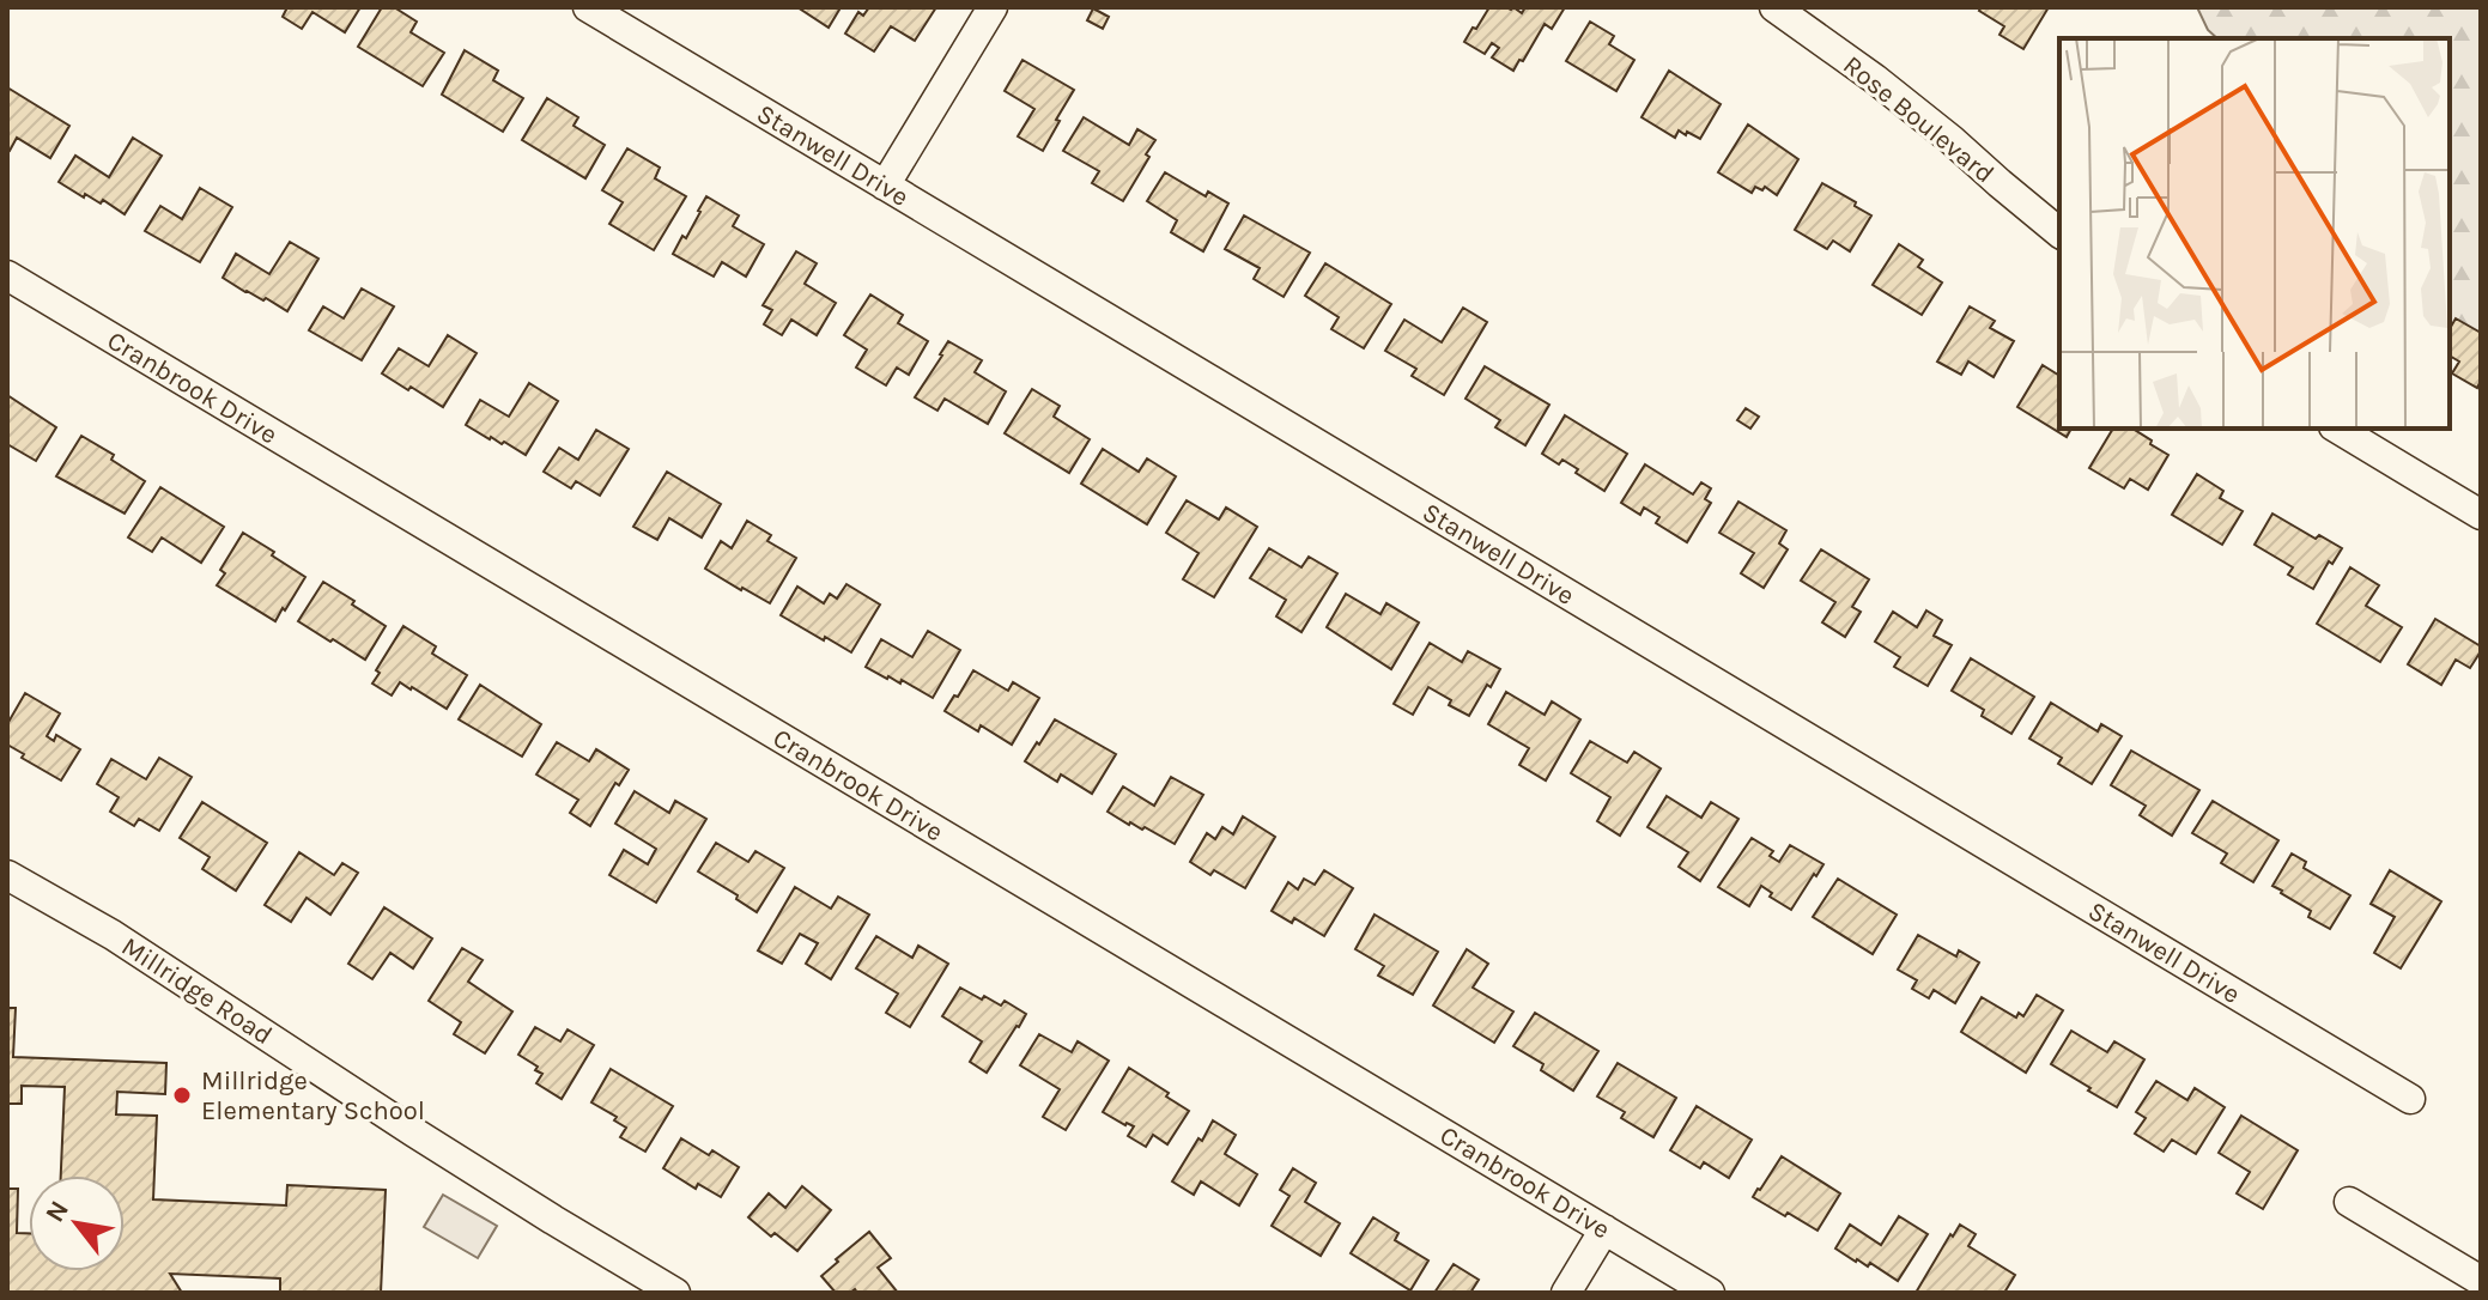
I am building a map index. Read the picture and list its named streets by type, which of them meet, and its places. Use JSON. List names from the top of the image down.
{
  "streets": {
    "street": [
      "Rose Boulevard",
      "Stanwell Drive",
      "Cranbrook Drive",
      "Millridge Road"
    ]
  },
  "places": ["Millridge Elementary School"],
  "north": "top left"
}
